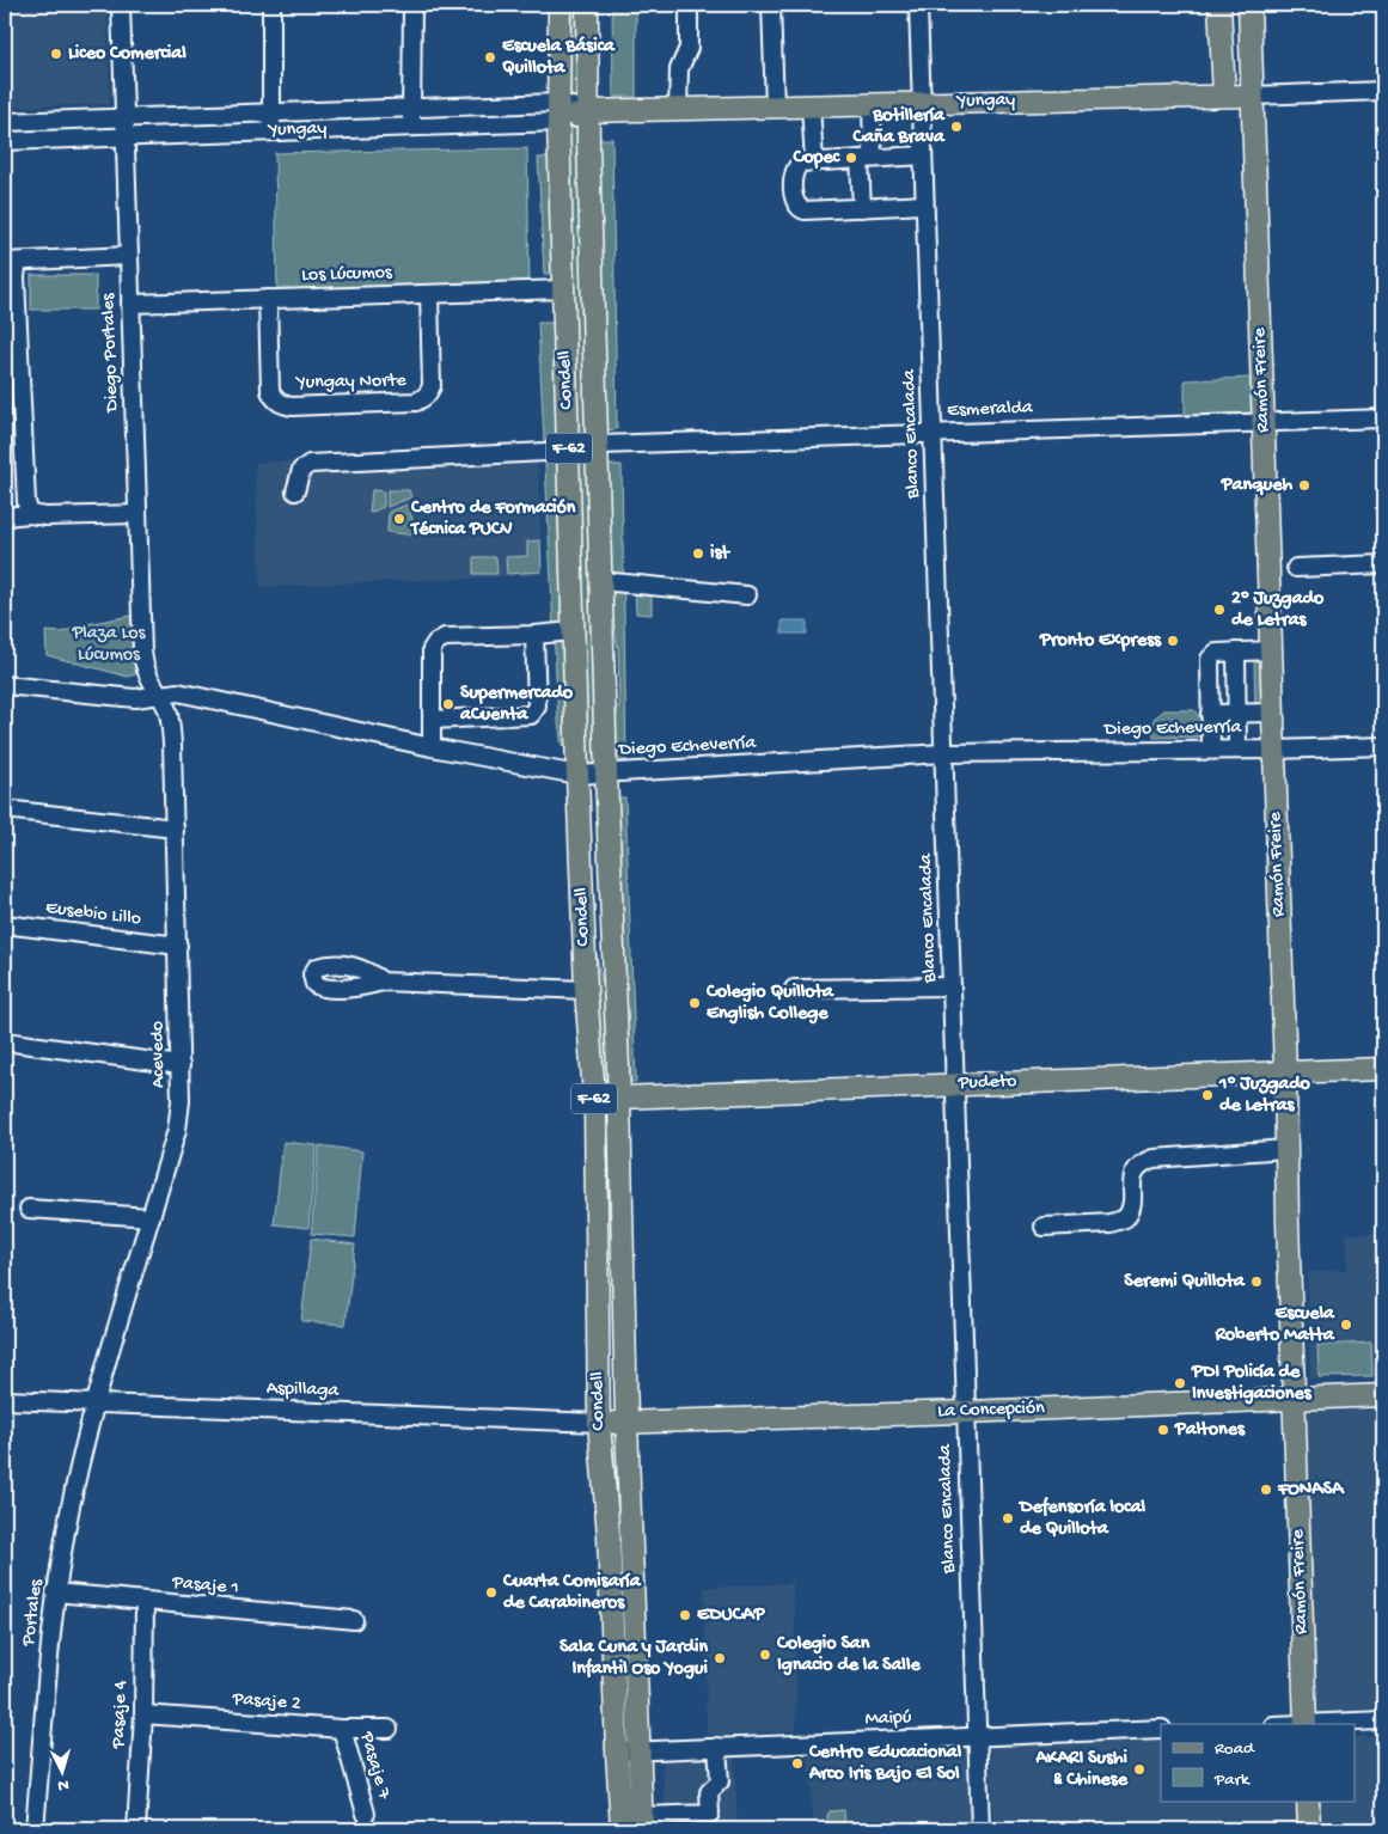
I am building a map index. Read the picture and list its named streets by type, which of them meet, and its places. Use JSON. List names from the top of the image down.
{
  "streets": {
    "main road": [
      "Yungay",
      "Condell",
      "Ramón Freire",
      "F-62",
      "Pudeto",
      "La Concepción"
    ],
    "street": [
      "Los Lúcumos",
      "Diego Portales",
      "Yungay Norte",
      "Esmeralda",
      "Blanco Encalada",
      "Diego Echeverría",
      "Eusebio Lillo",
      "Acevedo",
      "Aspillaga",
      "Pasaje 1",
      "Portales",
      "Pasaje 2",
      "Pasaje 4",
      "Maipú",
      "Pasaje 7"
    ]
  },
  "crossings": [
    ["Yungay", "Diego Portales"],
    ["Yungay", "Condell"],
    ["Yungay", "Ramón Freire"],
    ["Yungay", "Blanco Encalada"],
    ["Los Lúcumos", "Diego Portales"],
    ["Los Lúcumos", "Condell"],
    ["Los Lúcumos", "Yungay Norte"],
    ["Diego Portales", "Diego Echeverría"],
    ["Diego Portales", "Acevedo"],
    ["Condell", "Esmeralda"],
    ["Condell", "Diego Echeverría"],
    ["Condell", "Pudeto"],
    ["Condell", "Aspillaga"],
    ["Condell", "La Concepción"],
    ["Condell", "Maipú"],
    ["Ramón Freire", "Esmeralda"],
    ["Ramón Freire", "Diego Echeverría"],
    ["Ramón Freire", "Pudeto"],
    ["Ramón Freire", "La Concepción"],
    ["Esmeralda", "Blanco Encalada"],
    ["Blanco Encalada", "Diego Echeverría"],
    ["Blanco Encalada", "Pudeto"],
    ["Blanco Encalada", "La Concepción"],
    ["Blanco Encalada", "Maipú"],
    ["Diego Echeverría", "Acevedo"],
    ["Eusebio Lillo", "Acevedo"],
    ["Acevedo", "Aspillaga"],
    ["Acevedo", "Portales"],
    ["Aspillaga", "La Concepción"],
    ["Aspillaga", "Portales"],
    ["Pasaje 1", "Portales"],
    ["Pasaje 1", "Pasaje 4"],
    ["Pasaje 2", "Pasaje 4"],
    ["Pasaje 2", "Pasaje 7"]
  ],
  "parks": ["Plaza Los Lúcumos"],
  "places": [
    "Liceo Comercial",
    "Escuela Básica Quillota",
    "Botillería Caña Brava",
    "Copec",
    "Panqueh",
    "Centro de Formación Técnica PUCV",
    "ist",
    "2º Juzgado de Letras",
    "Pronto Express",
    "Supermercado aCuenta",
    "Colegio Quillota English College",
    "1º Juzgado de Letras",
    "Seremi Quillota",
    "Escuela Roberto Matta",
    "PDI Policía de Investigaciones",
    "Paltones",
    "FONASA",
    "Defensoría local de Quillota",
    "Cuarta Comisaría de Carabineros",
    "EDUCAP",
    "Colegio San Ignacio de la Salle",
    "Sala Cuna y Jardin Infantil Oso Yogui",
    "Centro Educacional Arco Iris Bajo El Sol",
    "AKARI Sushi & Chinese"
  ],
  "legend": ["Road", "Park"],
  "north": "bottom"
}
